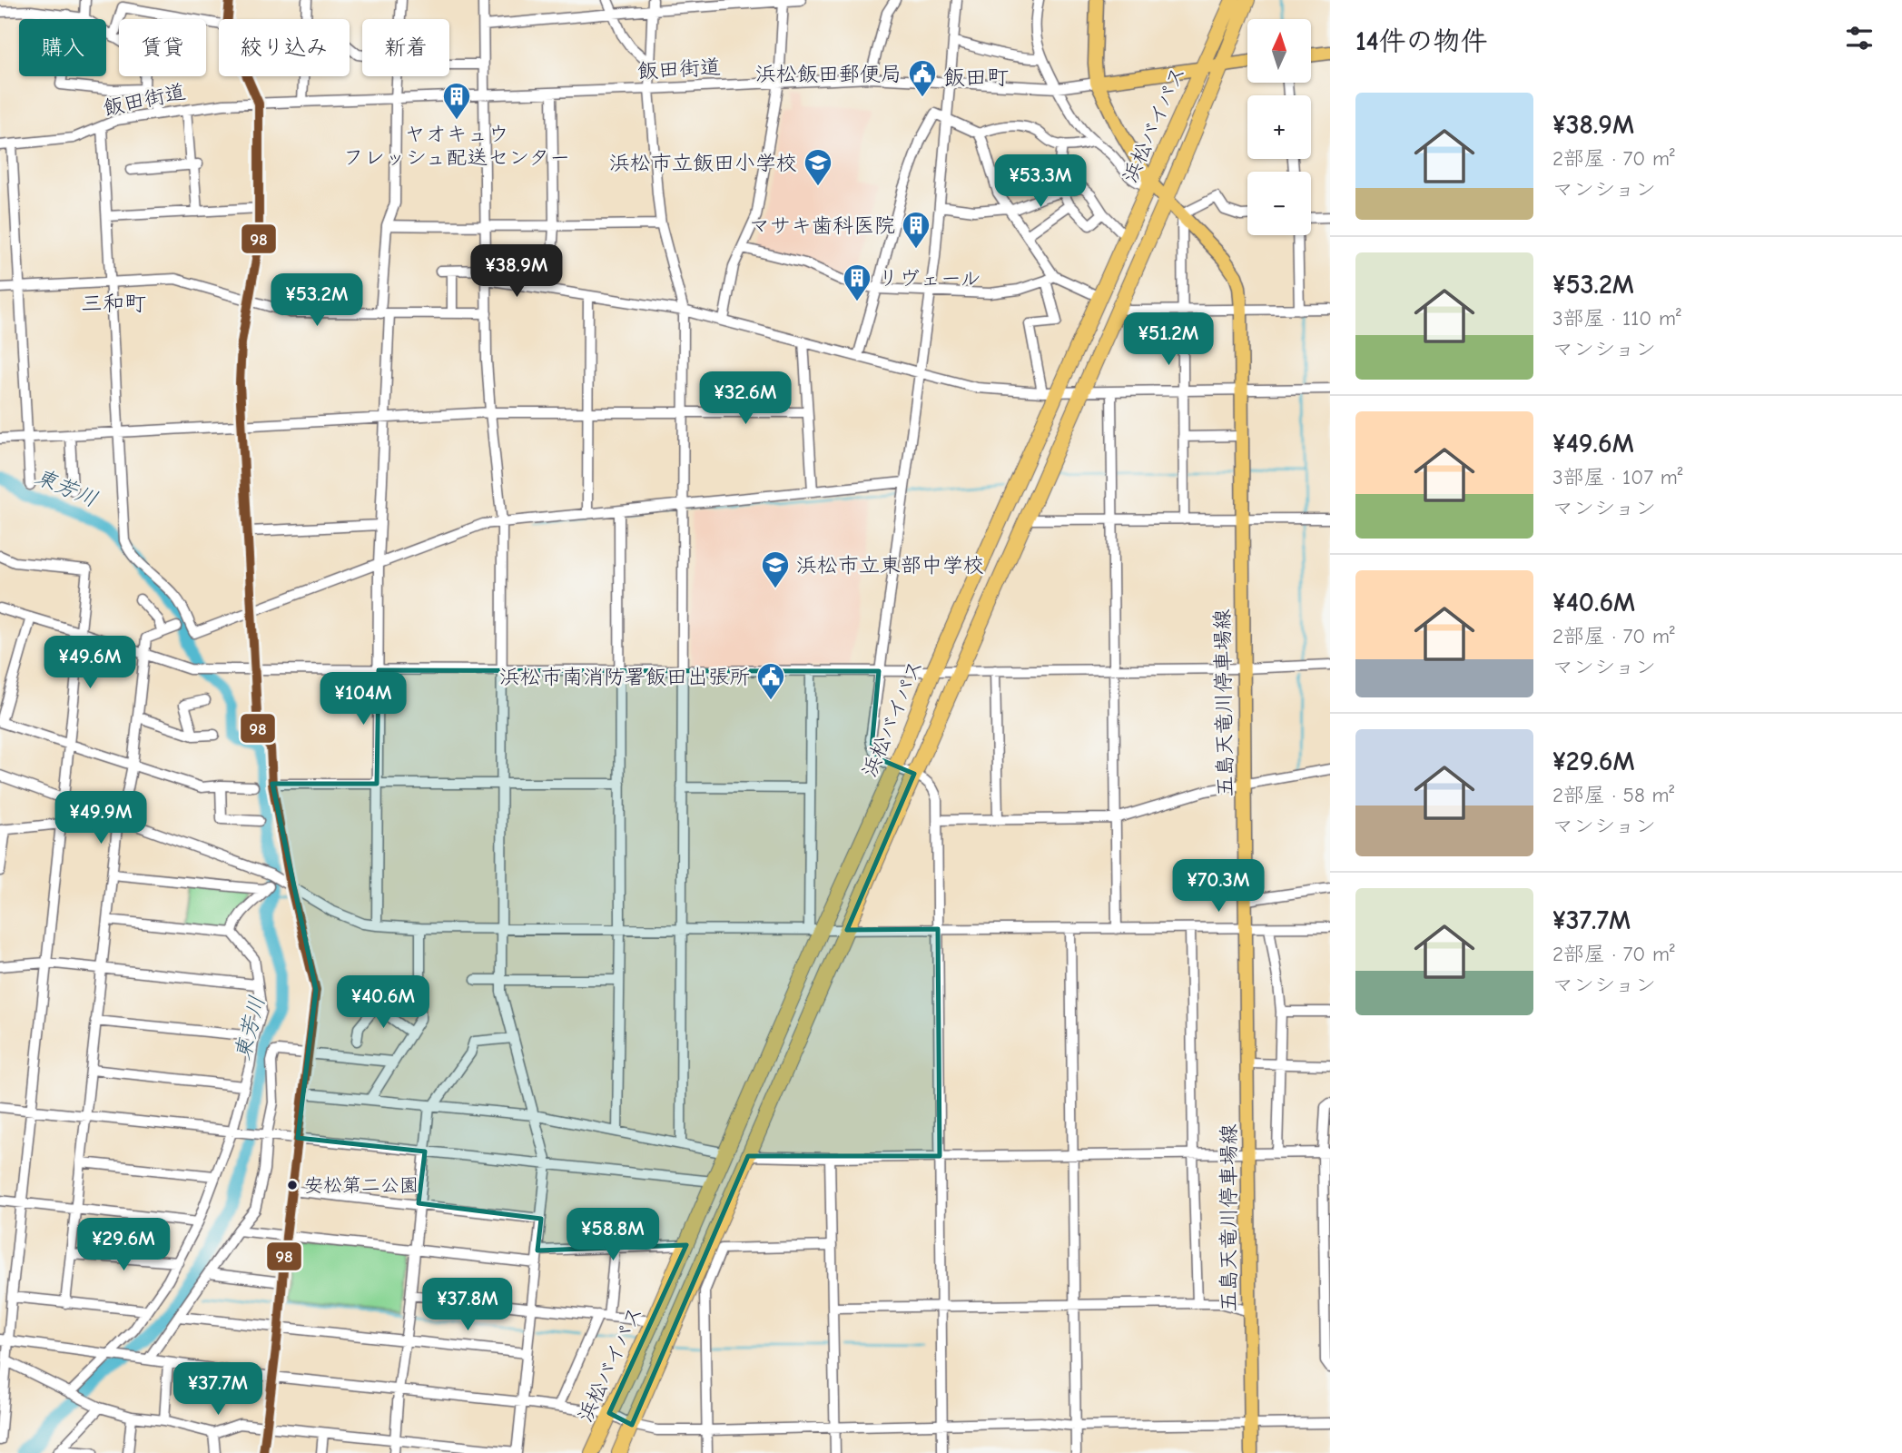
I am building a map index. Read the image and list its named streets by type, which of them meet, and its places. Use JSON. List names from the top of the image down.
{
  "streets": {
    "highway": ["浜松バイパス"],
    "main road": ["五島天竜川停車場線"],
    "street": ["飯田街道"]
  },
  "crossings": [
    ["飯田街道", "五島天竜川停車場線"],
    ["浜松バイパス", "五島天竜川停車場線"]
  ],
  "districts": ["飯田町", "三和町"],
  "water": ["東芳川"],
  "places": {
    "public building": ["浜松飯田郵便局", "浜松市南消防署飯田出張所"],
    "building": ["ヤオキュウ フレッシュ配送センター", "マサキ歯科医院", "リヴェール"],
    "school or university": ["浜松市立飯田小学校", "浜松市立東部中学校"],
    "other": ["安松第二公園"]
  },
  "lines": ["transit line 98"],
  "north": "top",
  "page": {
    "heading": "14件の物件",
    "map_buttons": ["+", "−"],
    "chip": [
      "購入",
      "賃貸",
      "絞り込み",
      "新着"
    ],
    "list": [
      {
        "name": "¥38.9M",
        "note": "2部屋 · 70 m² · マンション"
      },
      {
        "name": "¥53.2M",
        "note": "3部屋 · 110 m² · マンション"
      },
      {
        "name": "¥49.6M",
        "note": "3部屋 · 107 m² · マンション"
      },
      {
        "name": "¥40.6M",
        "note": "2部屋 · 70 m² · マンション"
      },
      {
        "name": "¥29.6M",
        "note": "2部屋 · 58 m² · マンション"
      },
      {
        "name": "¥37.7M",
        "note": "2部屋 · 70 m² · マンション"
      }
    ],
    "price": [
      "¥53.3M",
      "¥38.9M",
      "¥53.2M",
      "¥51.2M",
      "¥32.6M",
      "¥49.6M",
      "¥104M",
      "¥49.9M",
      "¥70.3M",
      "¥40.6M",
      "¥58.8M",
      "¥29.6M",
      "¥37.8M",
      "¥37.7M"
    ]
  }
}
